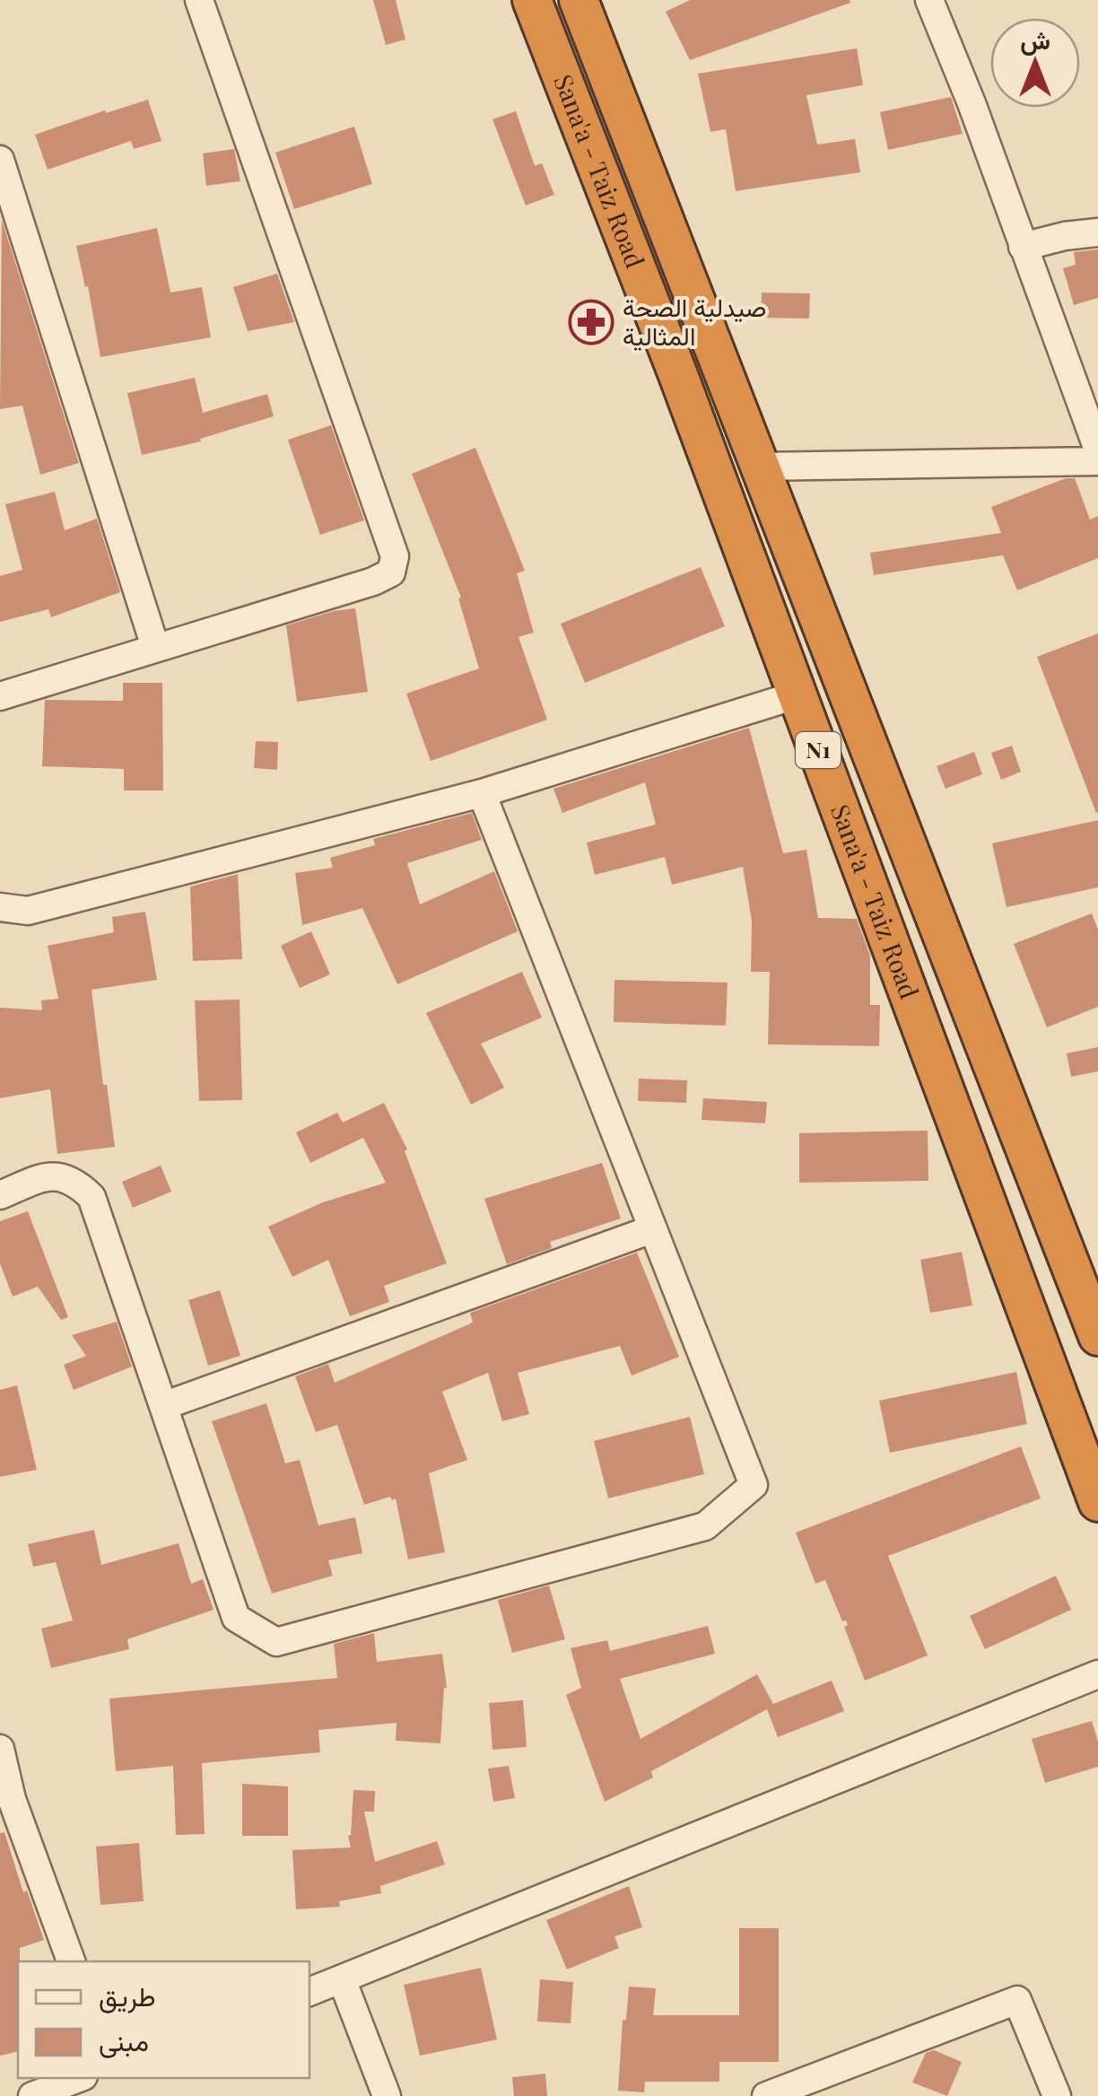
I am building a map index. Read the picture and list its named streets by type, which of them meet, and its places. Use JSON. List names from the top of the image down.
{
  "streets": {
    "highway": ["Sana'a - Taiz Road", "N1"]
  },
  "places": {
    "pharmacy": ["صيدلية الصحة المثالية"]
  },
  "legend": ["طريق", "مبنى"],
  "north": "top"
}
